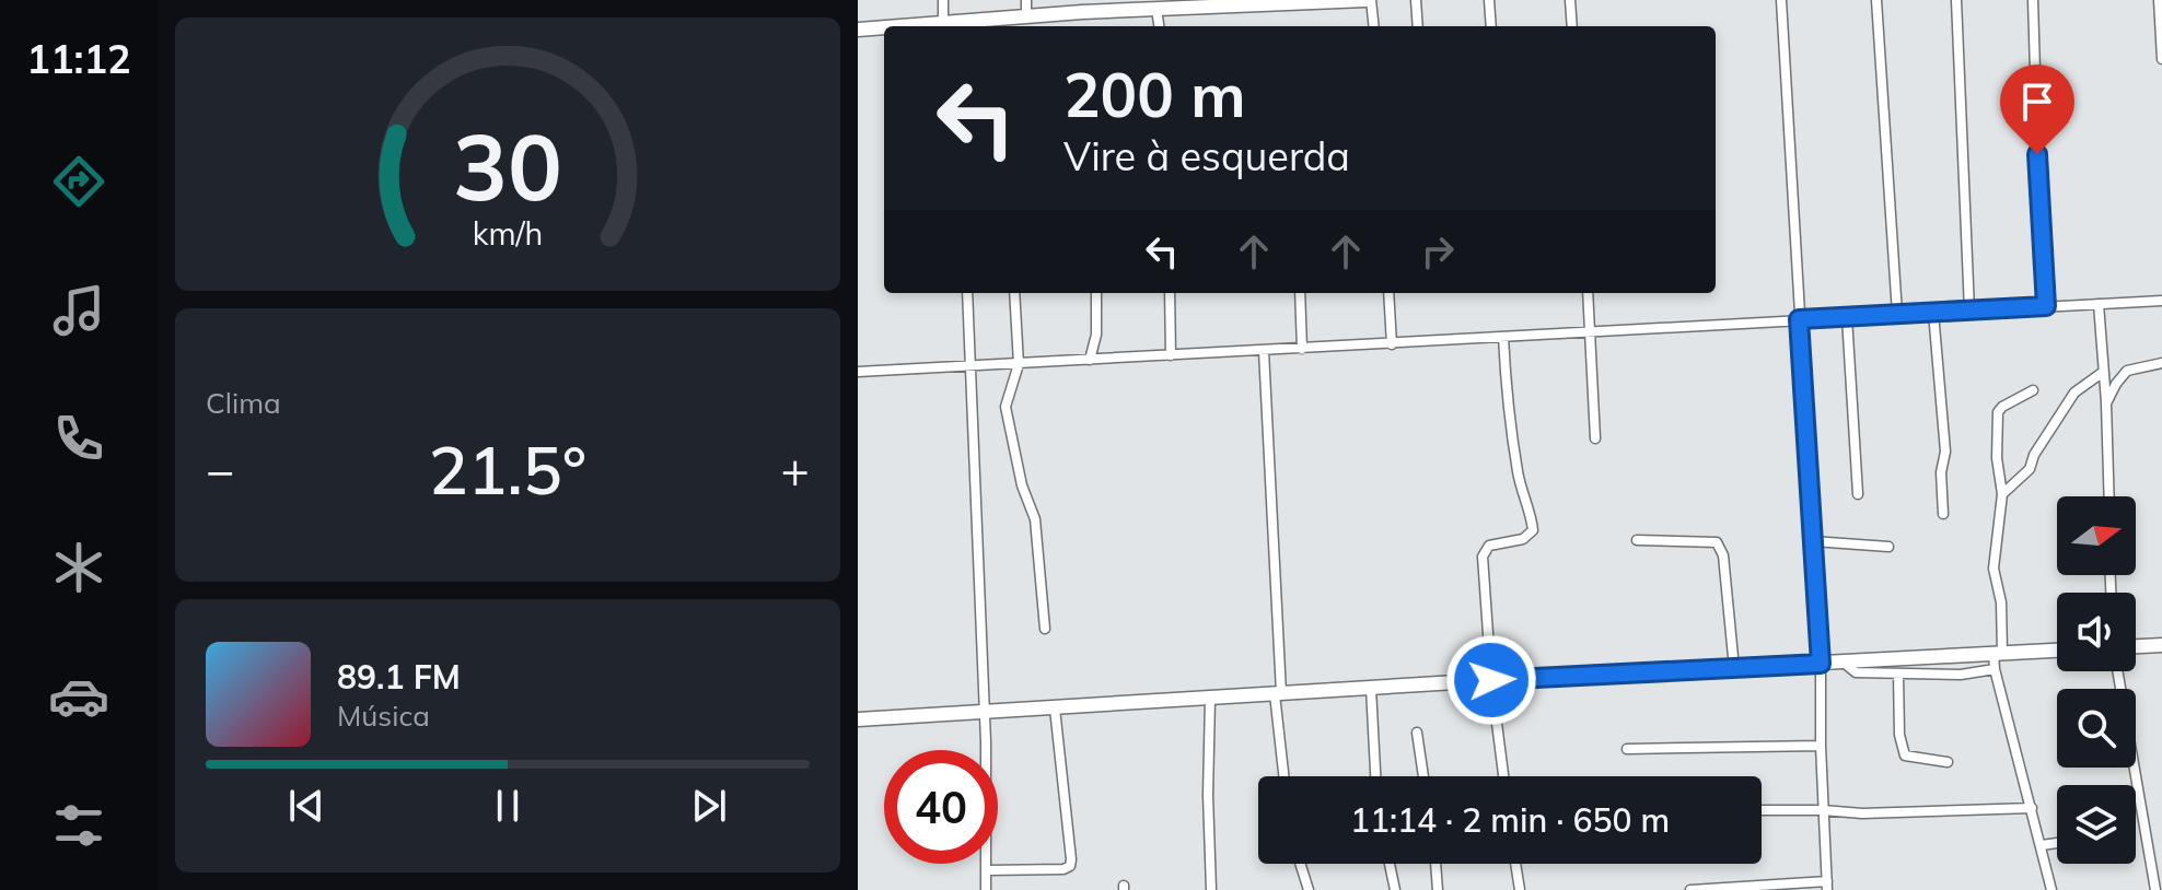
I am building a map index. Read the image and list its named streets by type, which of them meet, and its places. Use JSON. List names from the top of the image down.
{
  "north": "right",
  "page": {
    "tabs": "11:12",
    "turn": ["200 m", "Vire à esquerda"],
    "tile": "Clima",
    "heat": ["−", "21.5°", "+"],
    "song": ["89.1 FM", "Música"],
    "limit": "40",
    "trip": "11:14 · 2 min · 650 m",
    "gauge": ["30", "km/h"]
  }
}
